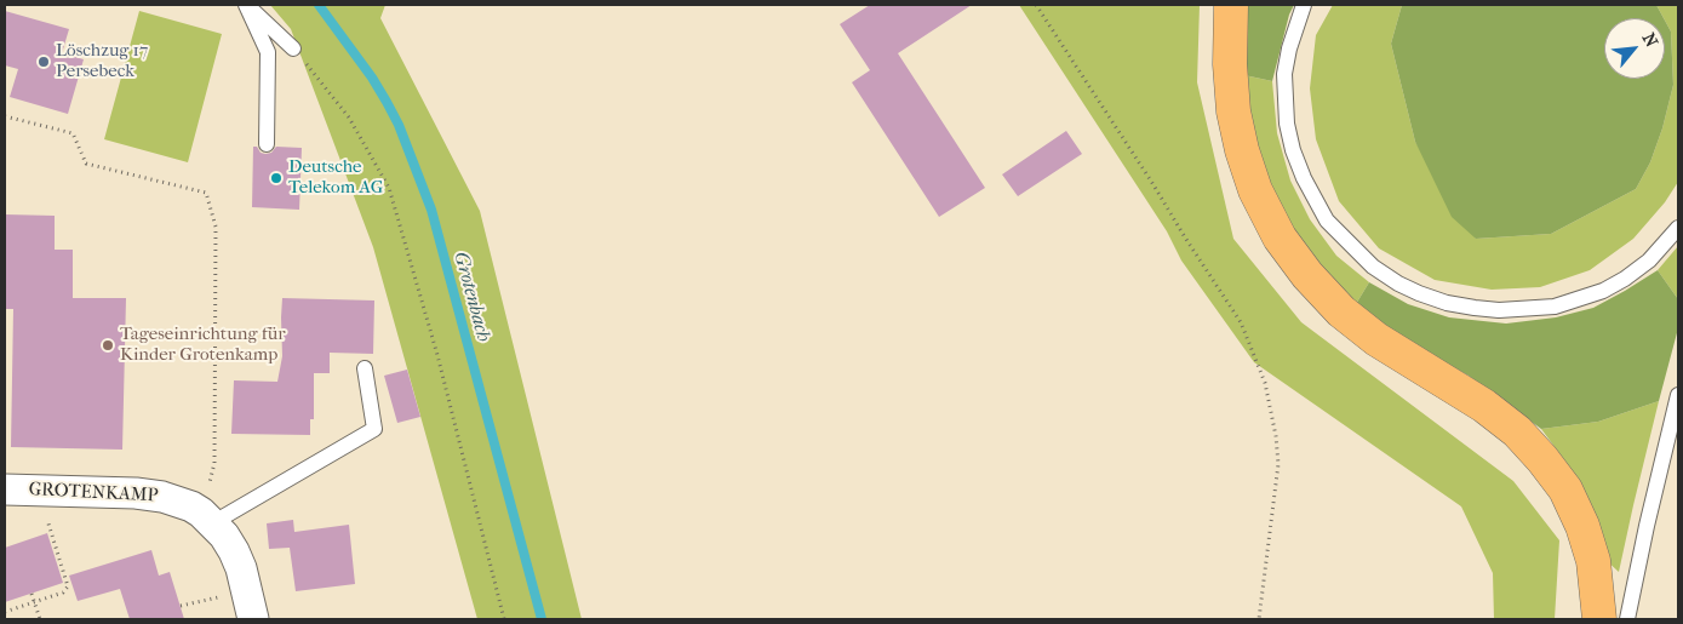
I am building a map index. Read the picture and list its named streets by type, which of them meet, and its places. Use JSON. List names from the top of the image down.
{
  "streets": {
    "street": ["GROTENKAMP"]
  },
  "water": ["Grotenbach"],
  "places": ["Löschzug 17 Persebeck", "Deutsche Telekom AG", "Tageseinrichtung für Kinder Grotenkamp"],
  "north": "top right"
}
